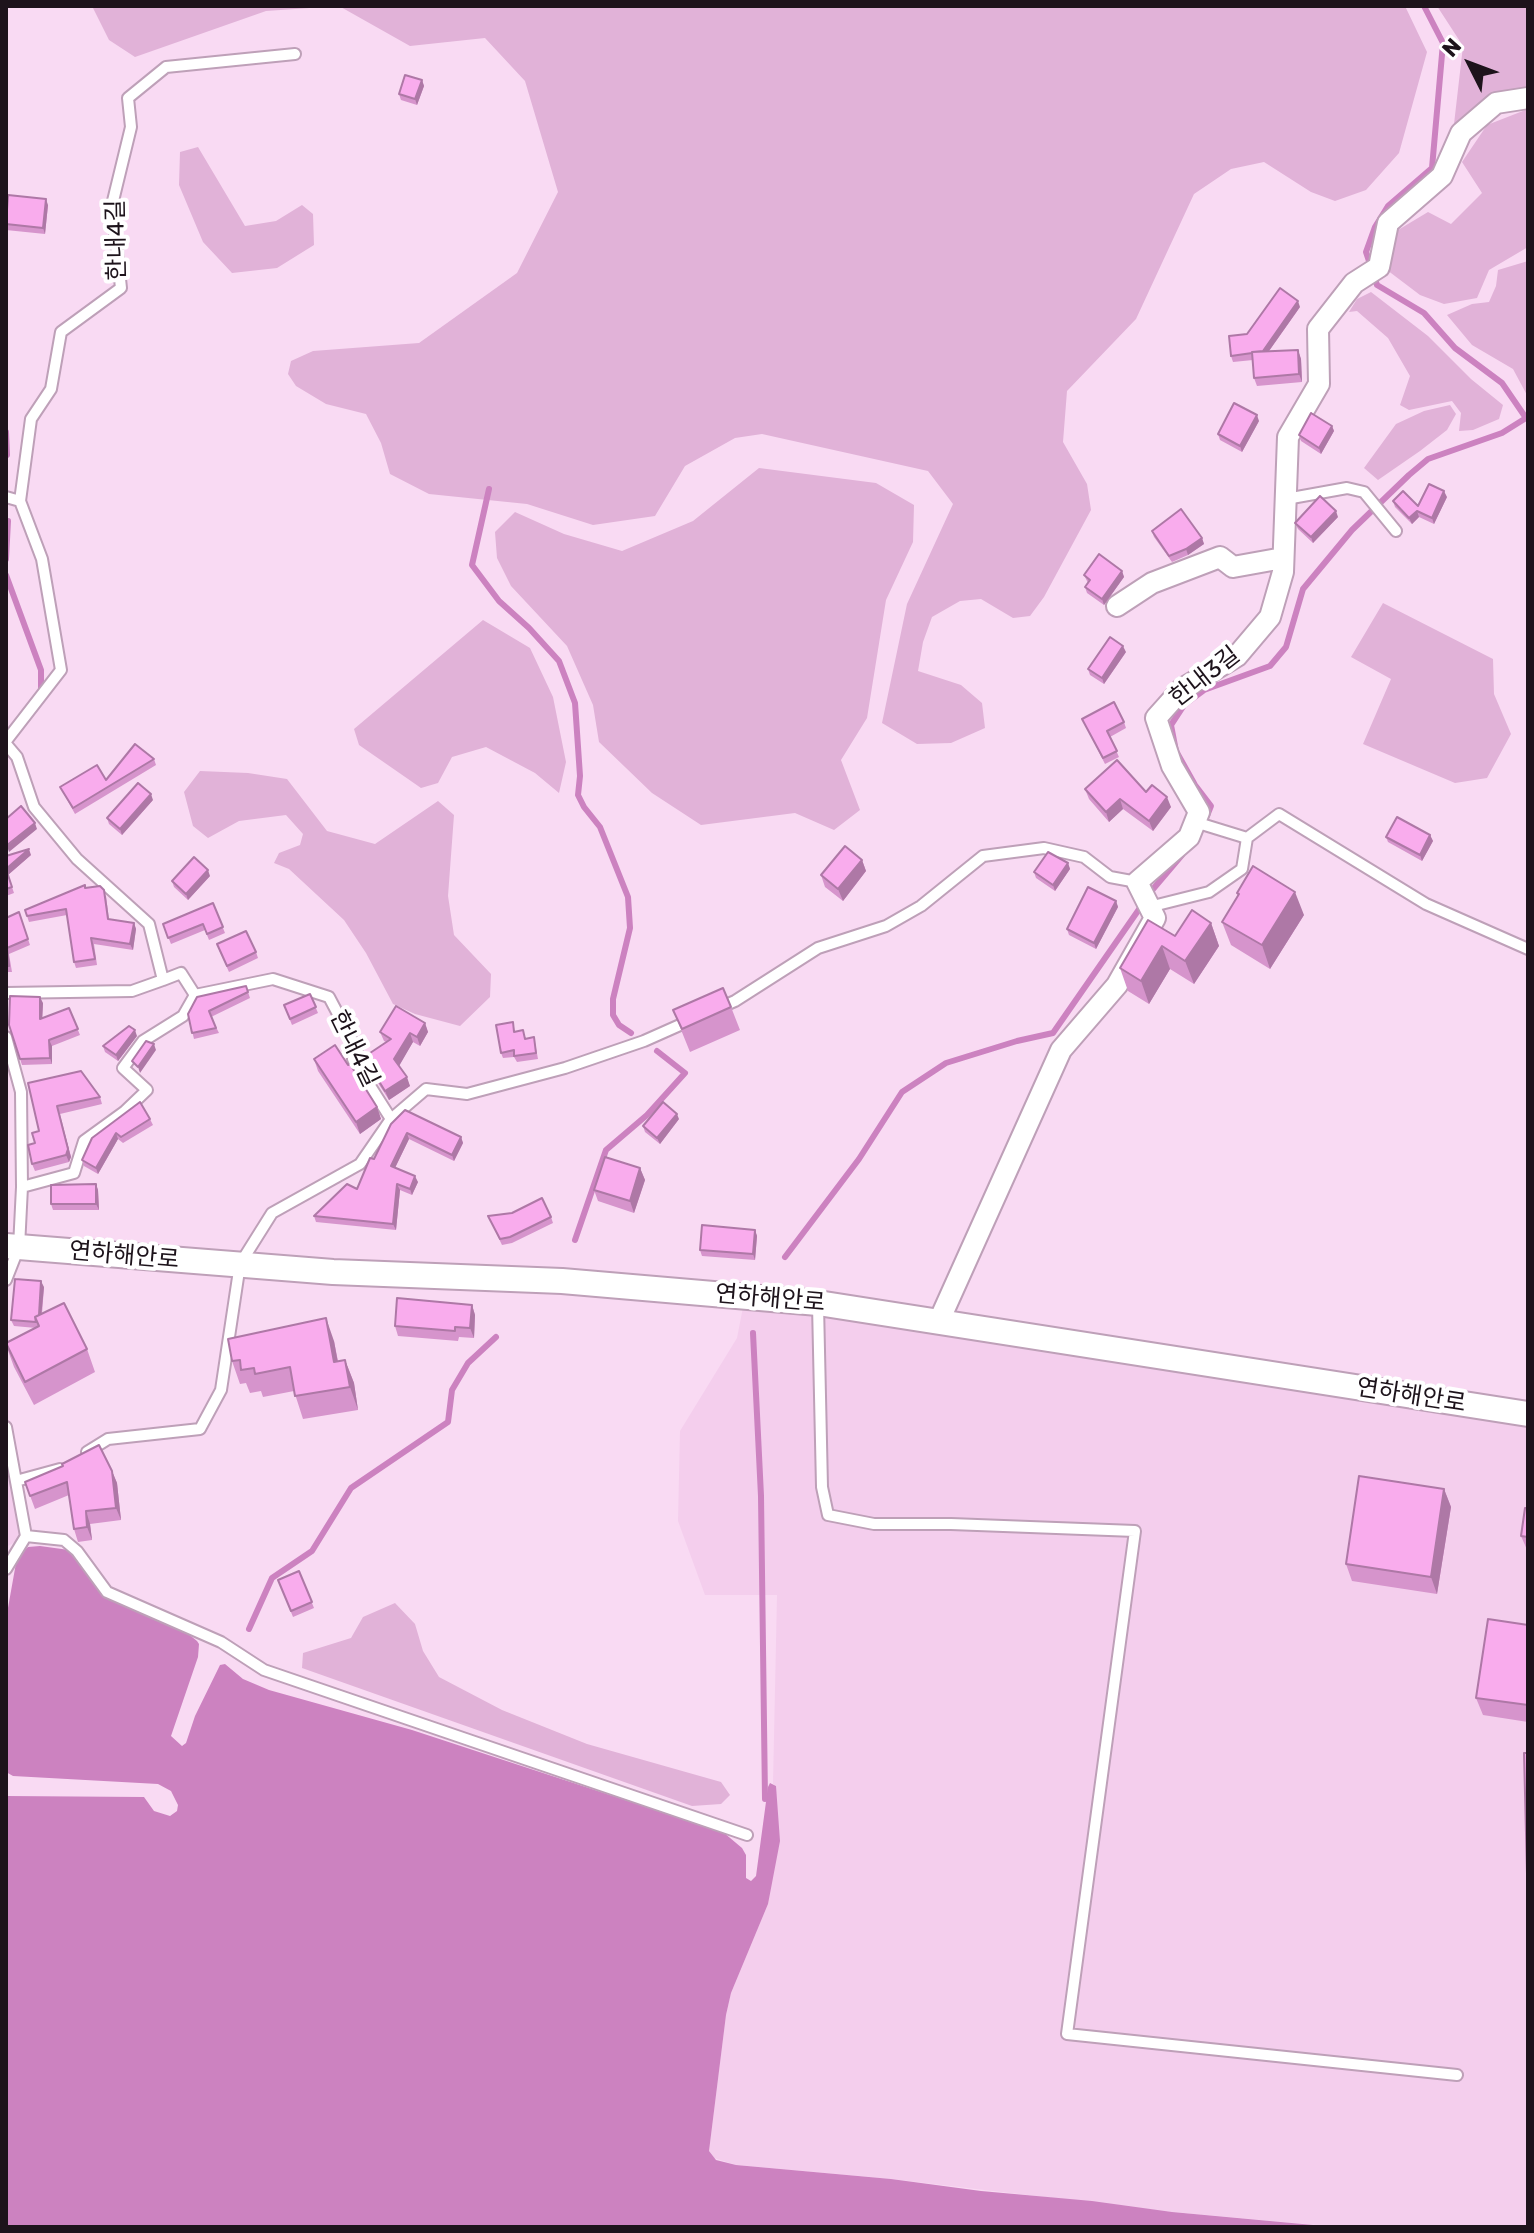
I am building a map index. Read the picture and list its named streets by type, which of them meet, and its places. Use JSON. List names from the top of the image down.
{
  "streets": {
    "street": ["한내3길", "연하해안로"],
    "lane": ["한내4길"]
  },
  "north": "top left"
}
